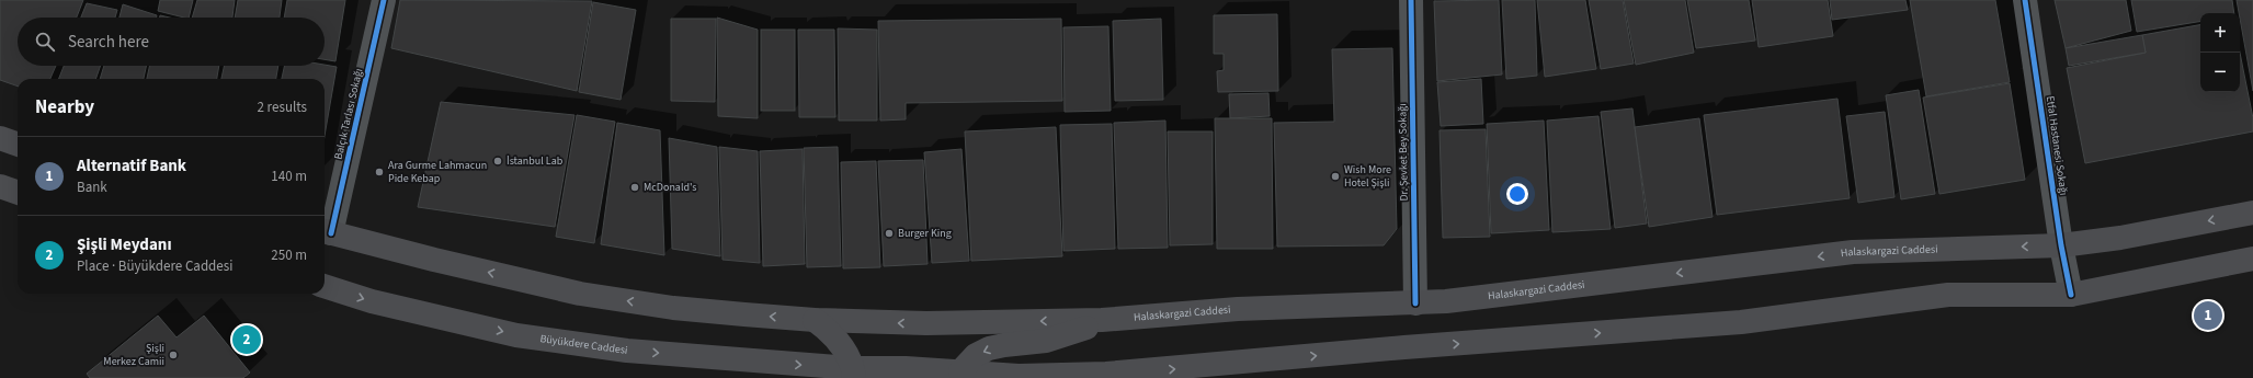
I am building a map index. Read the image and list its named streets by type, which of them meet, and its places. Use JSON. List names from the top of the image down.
{
  "streets": {
    "main road": ["Halaskargazi Caddesi", "Büyükdere Caddesi"],
    "street": ["Balçık Tarlası Sokağı", "Etfal Hastanesi Sokağı", "Dr. Şevket Bey Sokağı"]
  },
  "crossings": [
    ["Etfal Hastanesi Sokağı", "Halaskargazi Caddesi"],
    ["Dr. Şevket Bey Sokağı", "Halaskargazi Caddesi"]
  ],
  "places": [
    "İstanbul Lab",
    "Ara Gurme Lahmacun Pide Kebap",
    "Wish More Hotel Şişli",
    "McDonald's",
    "Burger King",
    "Şişli Merkez Camii"
  ],
  "page": {
    "map_buttons": ["+", "−"],
    "search": "Search here",
    "heading": ["Nearby", "2 results"],
    "list": [
      {
        "mark": "1",
        "name": "Alternatif Bank",
        "note": "Bank",
        "value": "140 m"
      },
      {
        "mark": "2",
        "name": "Şişli Meydanı",
        "note": "Place · Büyükdere Caddesi",
        "value": "250 m"
      }
    ],
    "pins": ["1", "2"]
  }
}
